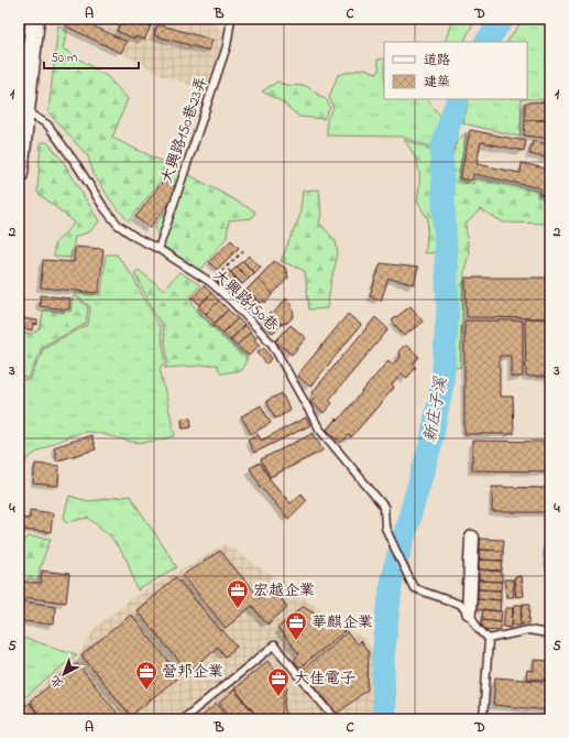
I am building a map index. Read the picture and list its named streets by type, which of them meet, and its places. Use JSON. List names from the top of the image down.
{
  "streets": {
    "lane": ["大興路150巷23弄", "大興路150巷"]
  },
  "crossings": [
    ["大興路150巷23弄", "大興路150巷"]
  ],
  "water": ["新庄子溪"],
  "places": {
    "office": [
      "宏越企業",
      "華麒企業",
      "營邦企業",
      "大佳電子"
    ]
  },
  "legend": ["道路", "建築"],
  "scale_bar": "50 m",
  "north": "bottom left",
  "grid": {
    "columns": [
      "A",
      "B",
      "C",
      "D"
    ],
    "rows": [
      "1",
      "2",
      "3",
      "4",
      "5"
    ]
  }
}
